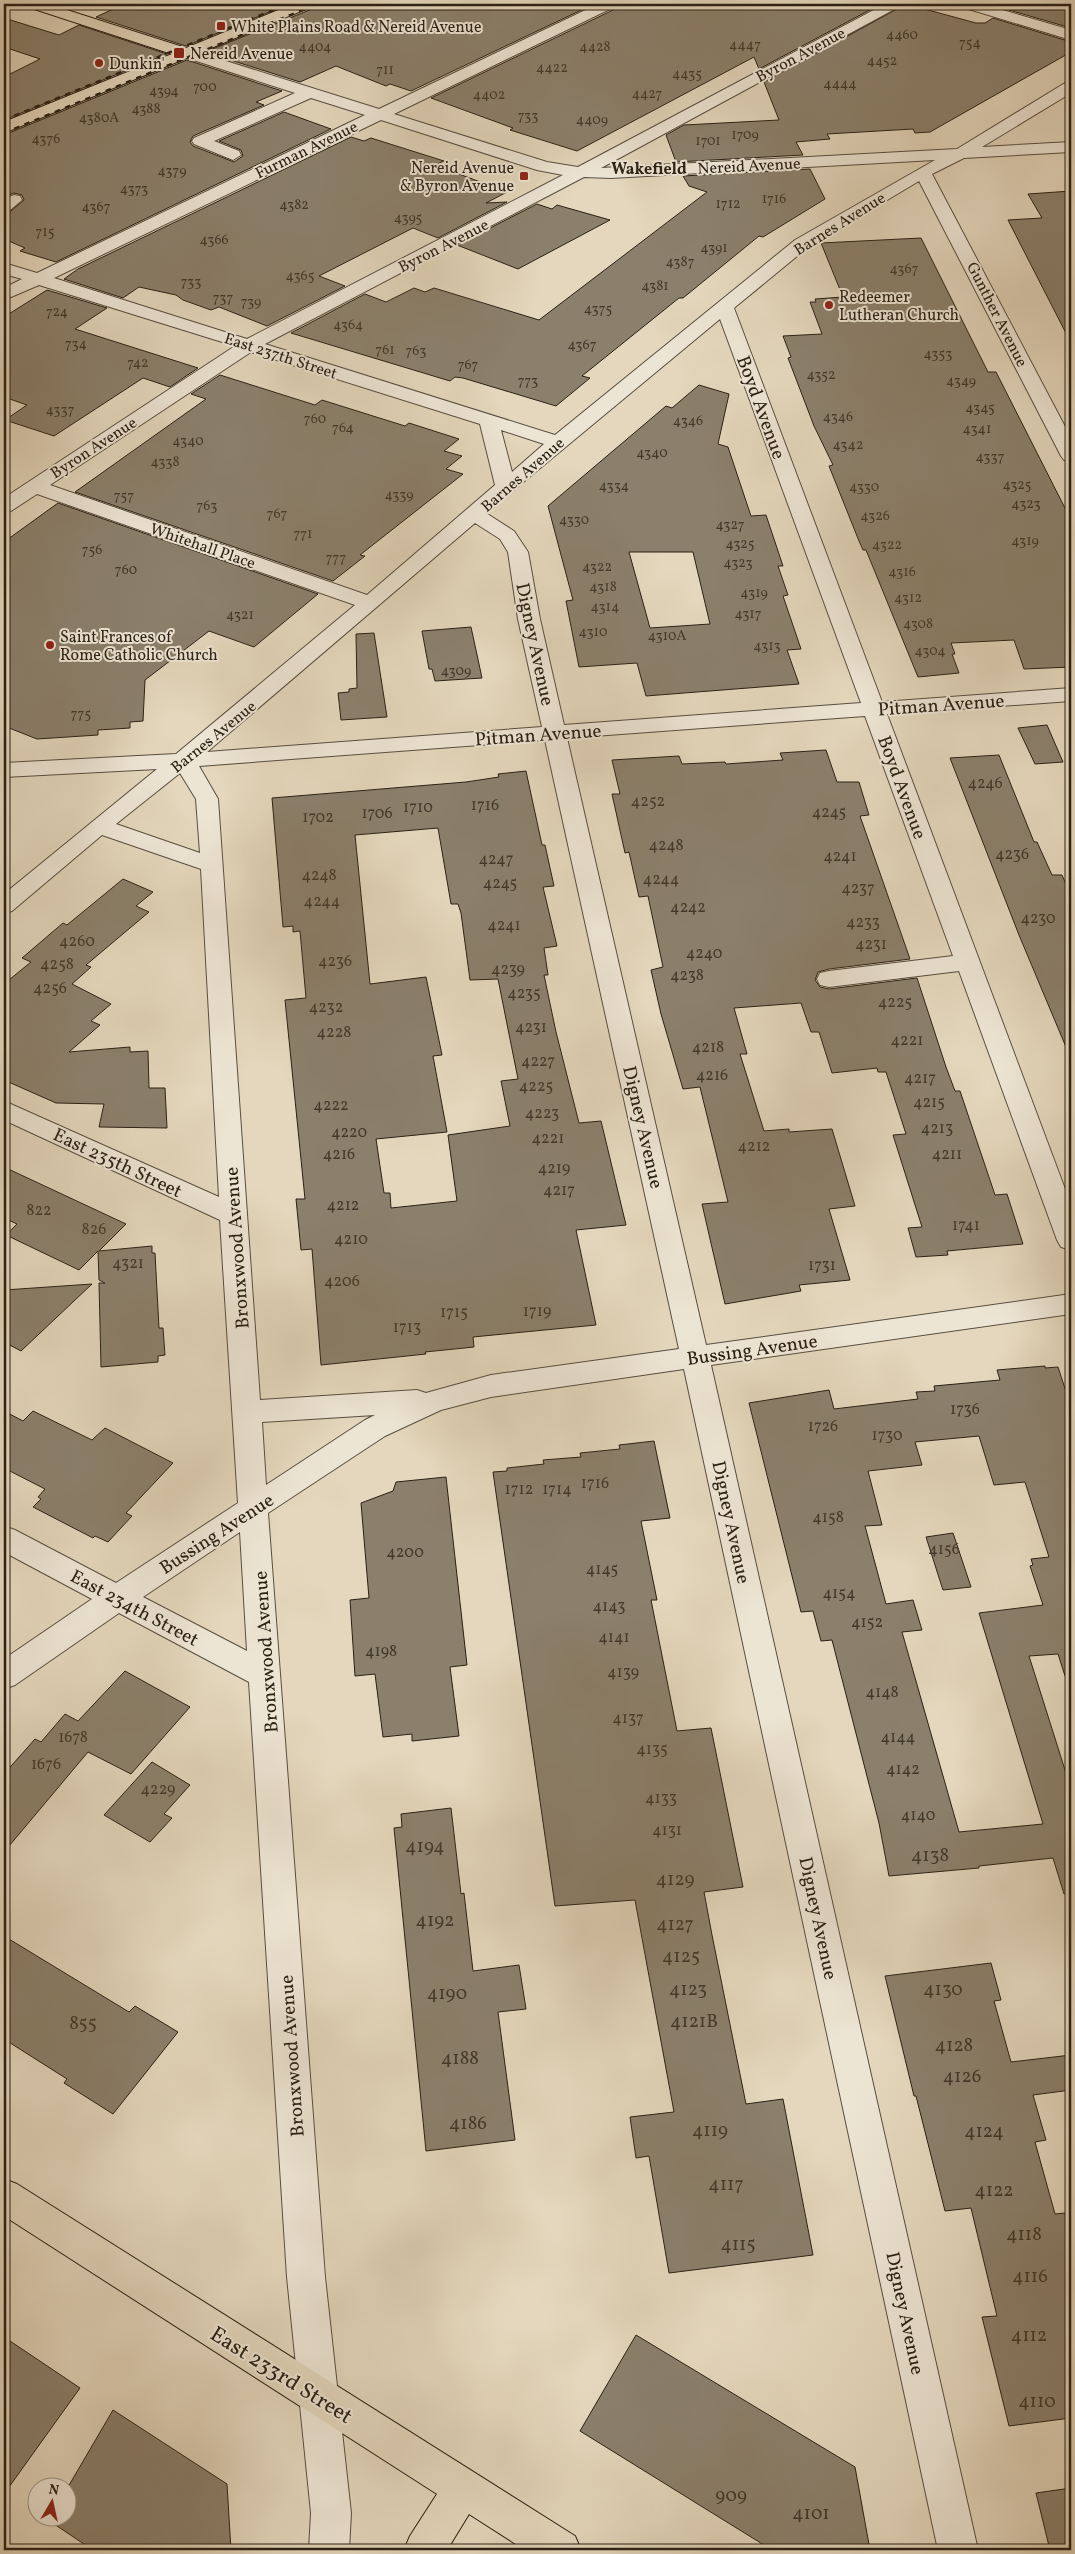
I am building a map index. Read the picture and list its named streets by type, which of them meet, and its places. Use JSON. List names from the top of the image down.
{
  "streets": {
    "main road": ["Nereid Avenue", "East 233rd Street"],
    "street": [
      "Byron Avenue",
      "Furman Avenue",
      "Barnes Avenue",
      "Gunther Avenue",
      "East 237th Street",
      "Boyd Avenue",
      "Whitehall Place",
      "Digney Avenue",
      "Pitman Avenue",
      "East 235th Street",
      "Bronxwood Avenue",
      "Bussing Avenue",
      "East 234th Street"
    ]
  },
  "crossings": [
    ["Byron Avenue", "Nereid Avenue"],
    ["Byron Avenue", "East 237th Street"],
    ["Byron Avenue", "Whitehall Place"],
    ["Furman Avenue", "Nereid Avenue"],
    ["Furman Avenue", "East 237th Street"],
    ["Nereid Avenue", "Barnes Avenue"],
    ["Barnes Avenue", "Gunther Avenue"],
    ["Barnes Avenue", "East 237th Street"],
    ["Barnes Avenue", "Boyd Avenue"],
    ["Barnes Avenue", "Whitehall Place"],
    ["Barnes Avenue", "Digney Avenue"],
    ["Barnes Avenue", "Pitman Avenue"],
    ["Barnes Avenue", "Bronxwood Avenue"],
    ["Boyd Avenue", "Pitman Avenue"],
    ["Digney Avenue", "Pitman Avenue"],
    ["Digney Avenue", "Bussing Avenue"],
    ["Pitman Avenue", "Bronxwood Avenue"],
    ["East 235th Street", "Bronxwood Avenue"],
    ["Bronxwood Avenue", "Bussing Avenue"],
    ["Bronxwood Avenue", "East 234th Street"],
    ["Bronxwood Avenue", "East 233rd Street"],
    ["Bussing Avenue", "East 234th Street"]
  ],
  "districts": ["Wakefield"],
  "places": {
    "transit": ["White Plains Road & Nereid Avenue", "Nereid Avenue", "Nereid Avenue & Byron Avenue"],
    "other": ["Dunkin'", "Redeemer Lutheran Church", "Saint Frances of Rome Catholic Church"]
  },
  "house_numbers": [
    "4460",
    "754",
    "4447",
    "4404",
    "4428",
    "4452",
    "4422",
    "711",
    "4435",
    "4444",
    "700",
    "4394",
    "4427",
    "4402",
    "4388",
    "733",
    "4380A",
    "4409",
    "1709",
    "4376",
    "1701",
    "4379",
    "4373",
    "1716",
    "1712",
    "4382",
    "4367",
    "4395",
    "715",
    "4366",
    "4391",
    "4387",
    "4367",
    "4365",
    "733",
    "4381",
    "737",
    "739",
    "4375",
    "724",
    "4364",
    "734",
    "4367",
    "761",
    "763",
    "4353",
    "742",
    "767",
    "4352",
    "773",
    "4349",
    "4345",
    "4337",
    "4346",
    "760",
    "4346",
    "764",
    "4341",
    "4340",
    "4342",
    "4340",
    "4337",
    "4338",
    "4325",
    "4334",
    "4330",
    "4339",
    "757",
    "4323",
    "763",
    "767",
    "4326",
    "4330",
    "4327",
    "771",
    "4319",
    "4325",
    "4322",
    "756",
    "777",
    "4323",
    "4322",
    "760",
    "4316",
    "4318",
    "4319",
    "4312",
    "4314",
    "4317",
    "4321",
    "4308",
    "4310",
    "4310A",
    "4313",
    "4304",
    "4309",
    "775",
    "4246",
    "4252",
    "1716",
    "1710",
    "4245",
    "1706",
    "1702",
    "4248",
    "4236",
    "4241",
    "4247",
    "4248",
    "4244",
    "4245",
    "4237",
    "4244",
    "4242",
    "4230",
    "4233",
    "4241",
    "4260",
    "4231",
    "4240",
    "4236",
    "4258",
    "4239",
    "4238",
    "4256",
    "4235",
    "4225",
    "4232",
    "4231",
    "4228",
    "4221",
    "4218",
    "4227",
    "4216",
    "4217",
    "4225",
    "4215",
    "4222",
    "4223",
    "4213",
    "4220",
    "4221",
    "4212",
    "4216",
    "4211",
    "4219",
    "4217",
    "4212",
    "822",
    "1741",
    "826",
    "4210",
    "4321",
    "1731",
    "4206",
    "1719",
    "1715",
    "1713",
    "1736",
    "1726",
    "1730",
    "1716",
    "1712",
    "1714",
    "4158",
    "4156",
    "4200",
    "4145",
    "4154",
    "4143",
    "4152",
    "4141",
    "4198",
    "4139",
    "4148",
    "4137",
    "1678",
    "4144",
    "4135",
    "1676",
    "4142",
    "4229",
    "4133",
    "4140",
    "4131",
    "4194",
    "4138",
    "4129",
    "4192",
    "4127",
    "4125",
    "4123",
    "4130",
    "4190",
    "4121B",
    "855",
    "4128",
    "4188",
    "4126",
    "4186",
    "4119",
    "4124",
    "4117",
    "4122",
    "4118",
    "4115",
    "4116",
    "4112",
    "4110",
    "909",
    "4101"
  ],
  "north": "top"
}
